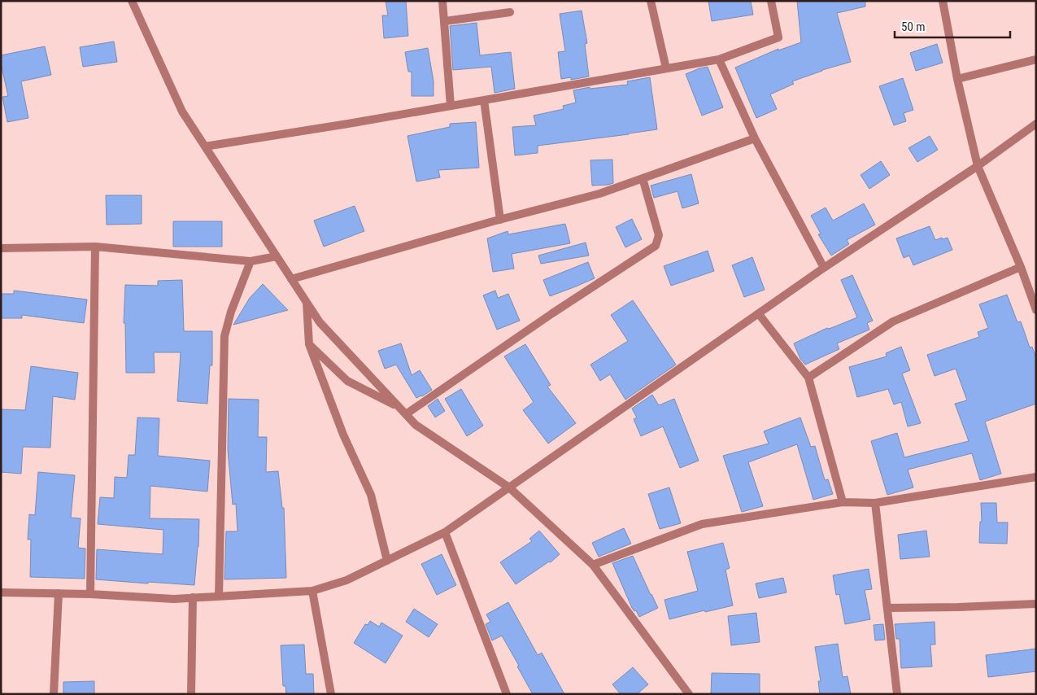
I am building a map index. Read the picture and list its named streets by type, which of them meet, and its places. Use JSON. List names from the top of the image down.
{
  "scale_bar": "50 m"
}
